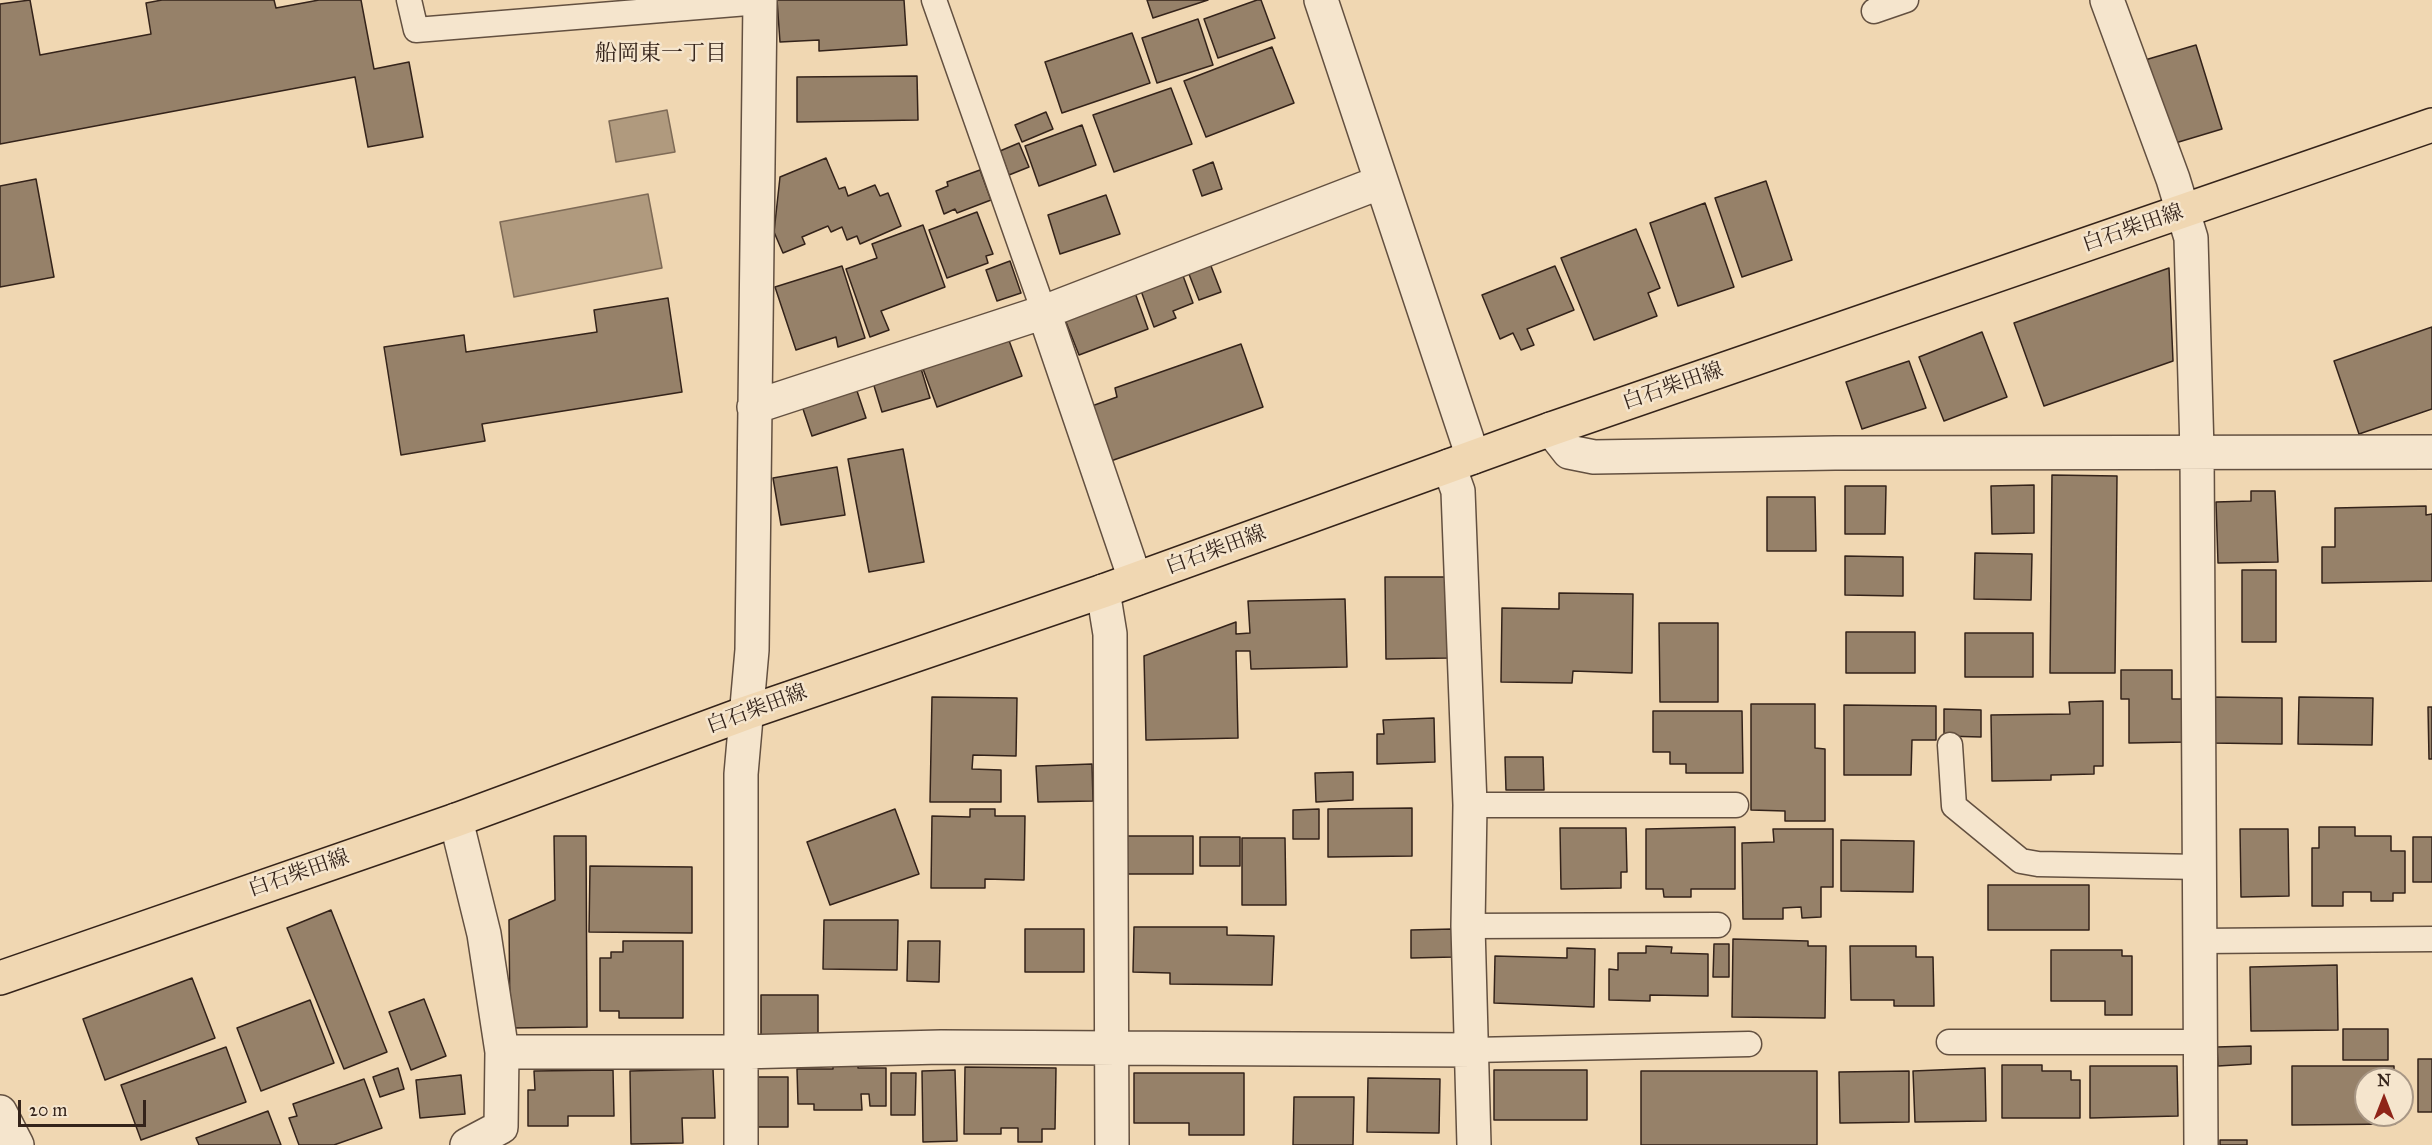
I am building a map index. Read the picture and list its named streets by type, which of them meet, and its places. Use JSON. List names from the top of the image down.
{
  "streets": {
    "main road": ["白石柴田線"]
  },
  "districts": ["船岡東一丁目"],
  "scale_bar": "20 m",
  "north": "top"
}
